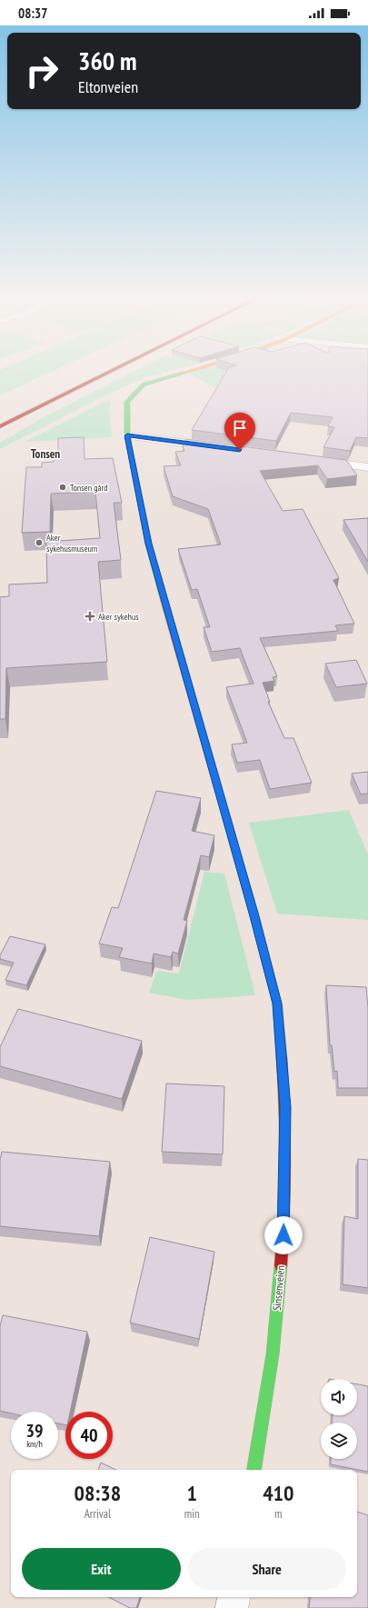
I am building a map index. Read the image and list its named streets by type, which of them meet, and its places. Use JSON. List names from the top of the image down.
{
  "streets": {
    "main road": ["Sinsenveien"]
  },
  "districts": ["Tonsen"],
  "places": {
    "other": ["Tonsen gård", "Aker sykehusmuseum"],
    "health": ["Aker sykehus"]
  },
  "page": {
    "status": "08:37",
    "turn": ["360 m", "Eltonveien"],
    "speed": "39 km/h",
    "limit": "40",
    "eta": [
      "08:38",
      "Arrival",
      "1",
      "min",
      "410",
      "m"
    ],
    "buttons": ["Exit", "Share"]
  }
}
